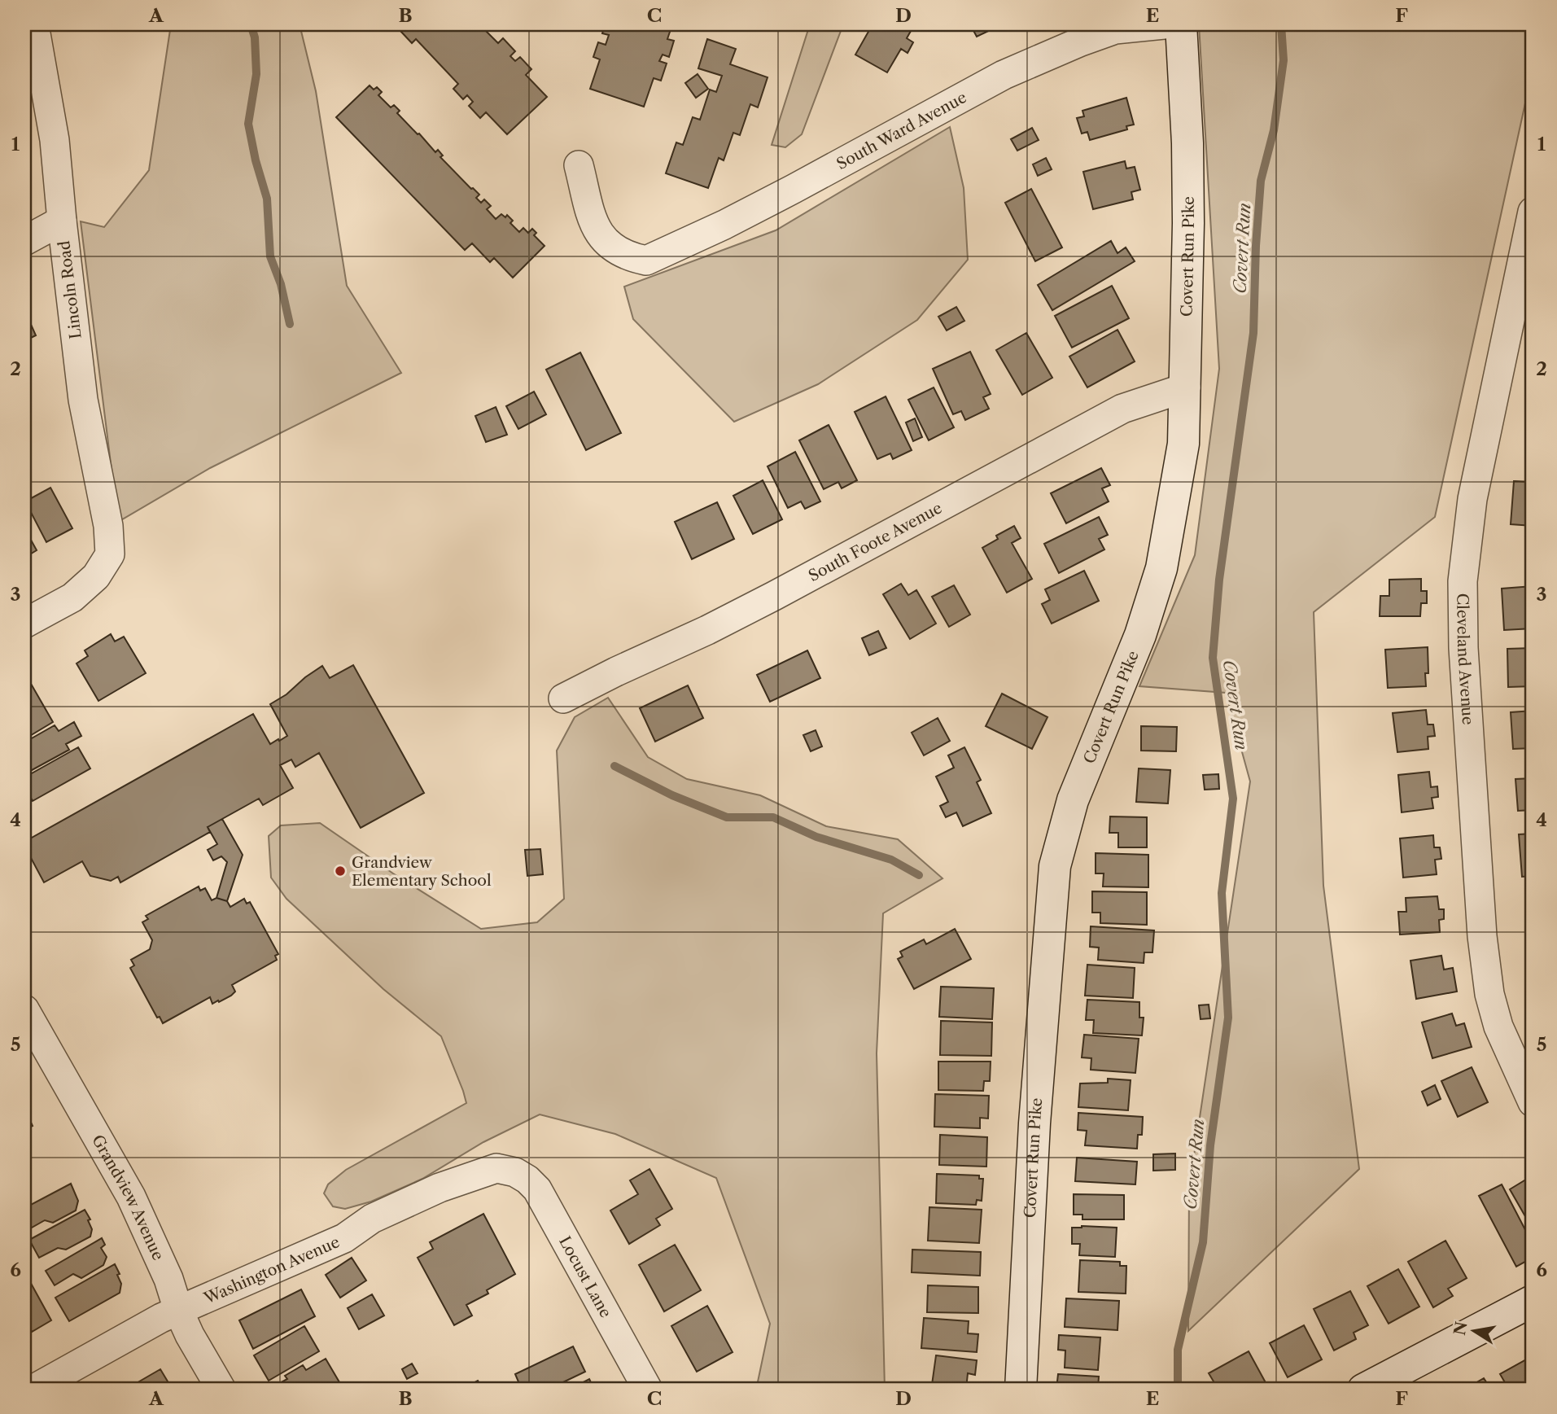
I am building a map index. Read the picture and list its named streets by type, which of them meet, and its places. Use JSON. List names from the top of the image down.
{
  "streets": {
    "street": [
      "South Ward Avenue",
      "Covert Run Pike",
      "Lincoln Road",
      "South Foote Avenue",
      "Cleveland Avenue",
      "Grandview Avenue",
      "Washington Avenue",
      "Locust Lane"
    ]
  },
  "crossings": [
    ["Covert Run Pike", "South Foote Avenue"],
    ["Grandview Avenue", "Washington Avenue"],
    ["Washington Avenue", "Locust Lane"]
  ],
  "water": ["Covert Run"],
  "places": ["Grandview Elementary School"],
  "north": "left",
  "grid": {
    "columns": [
      "A",
      "B",
      "C",
      "D",
      "E",
      "F"
    ],
    "rows": [
      "1",
      "2",
      "3",
      "4",
      "5",
      "6"
    ]
  }
}
